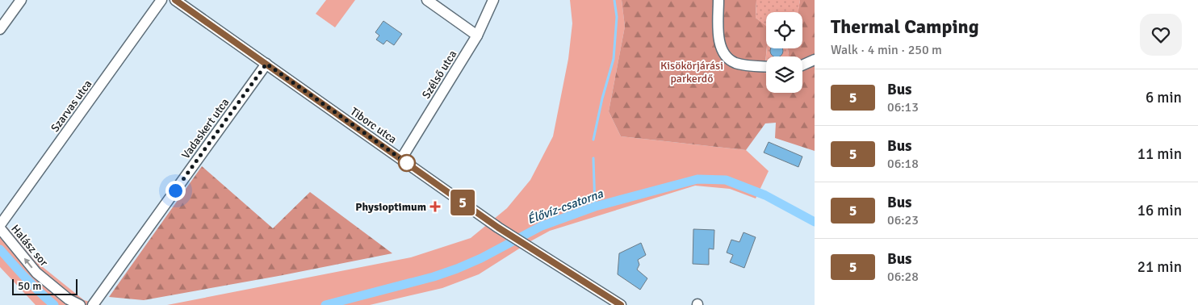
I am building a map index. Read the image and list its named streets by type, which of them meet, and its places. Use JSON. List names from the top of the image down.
{
  "streets": {
    "street": [
      "Szélső utca",
      "Szarvas utca",
      "Tiborc utca",
      "Vadaskert utca",
      "Halász sor"
    ]
  },
  "crossings": [
    ["Szélső utca", "Tiborc utca"],
    ["Tiborc utca", "Vadaskert utca"]
  ],
  "one_way": ["Halász sor"],
  "water": ["Élővíz-csatorna"],
  "parks": ["Kisökörjárási parkerdő"],
  "places": {
    "health": ["Physioptimum"]
  },
  "lines": ["bus line 5"],
  "scale_bar": "50 m",
  "page": {
    "on_map": "5",
    "heading": ["Thermal Camping", "Walk · 4 min · 250 m"],
    "list": [
      {
        "mark": "5",
        "name": "Bus",
        "note": "06:13",
        "value": "6 min"
      },
      {
        "mark": "5",
        "name": "Bus",
        "note": "06:18",
        "value": "11 min"
      },
      {
        "mark": "5",
        "name": "Bus",
        "note": "06:23",
        "value": "16 min"
      },
      {
        "mark": "5",
        "name": "Bus",
        "note": "06:28",
        "value": "21 min"
      }
    ],
    "scale": "50 m"
  }
}
